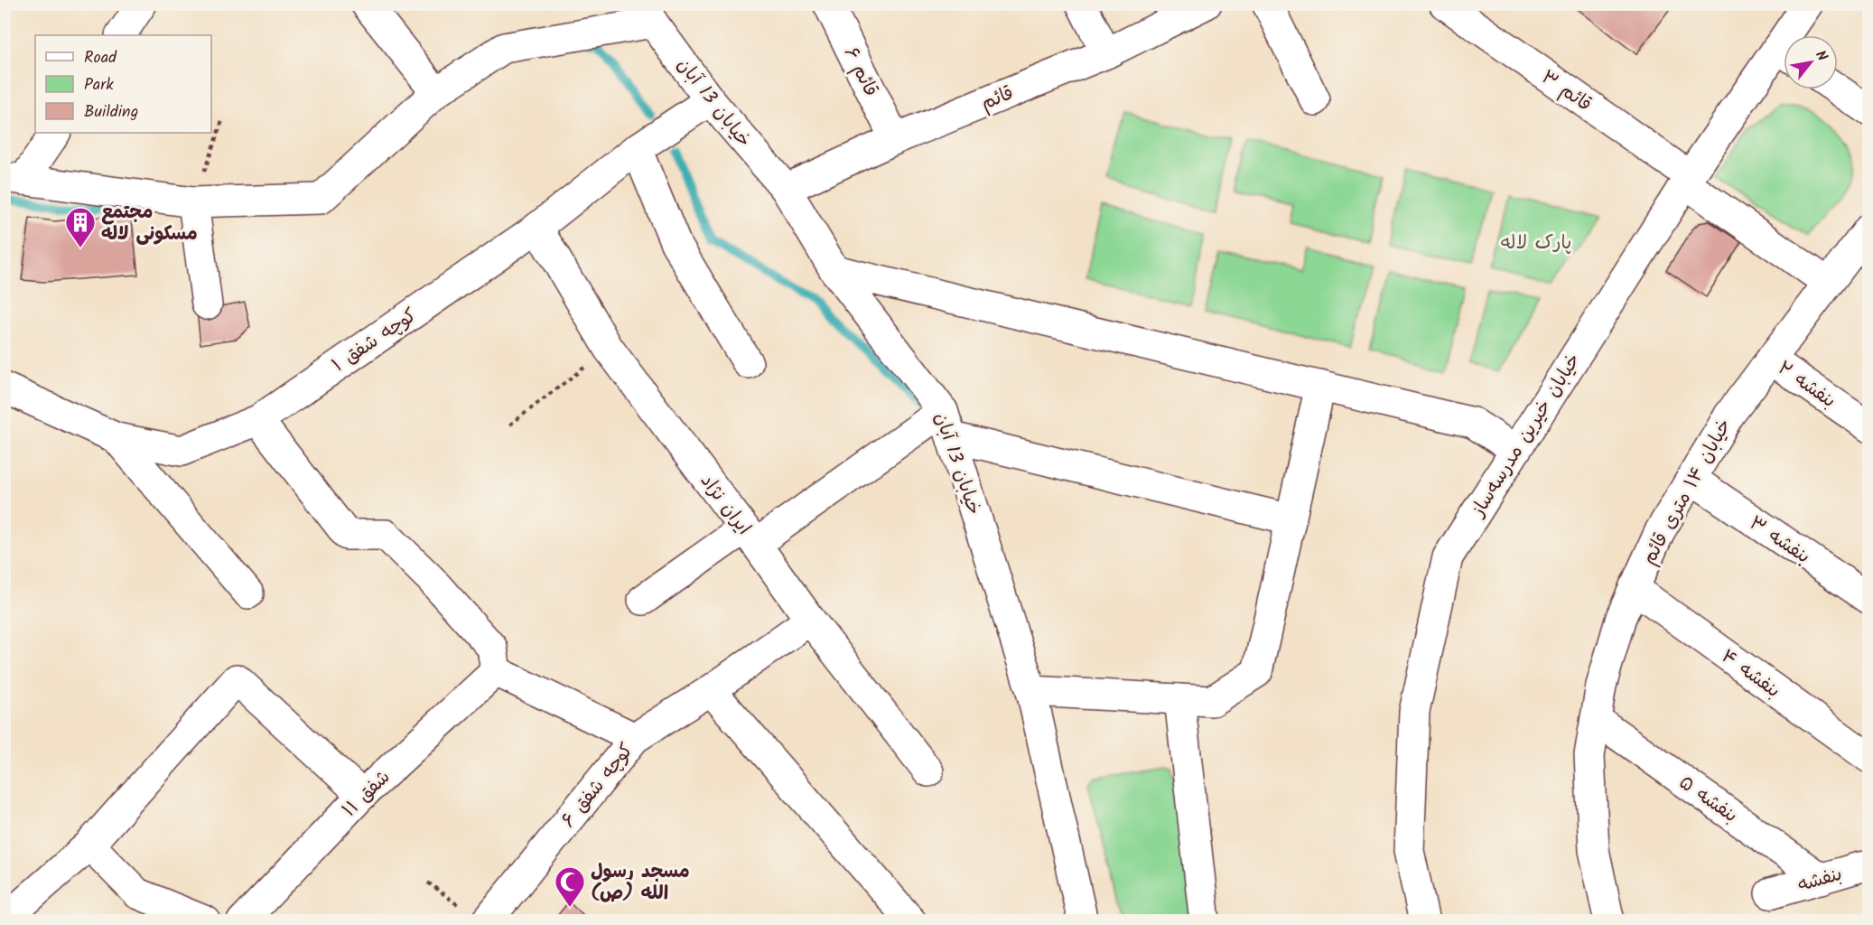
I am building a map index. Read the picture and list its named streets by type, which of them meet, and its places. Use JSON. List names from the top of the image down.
{
  "streets": {
    "street": [
      "قائم ۶",
      "قائم ۳",
      "قائم",
      "خیابان 13 آبان",
      "کوچه شفق ۱",
      "بنفشه ۲",
      "خیابان خیرین مدرسه‌ساز",
      "خیابان ۱۴ متری قائم",
      "ایران نژاد",
      "بنفشه ۳",
      "بنفشه ۴",
      "کوچه شفق ۶",
      "شفق ۱۱",
      "بنفشه ۵",
      "بنفشه"
    ]
  },
  "crossings": [
    ["قائم ۶", "قائم"],
    ["قائم ۳", "خیابان خیرین مدرسه‌ساز"],
    ["قائم ۳", "خیابان ۱۴ متری قائم"],
    ["قائم", "خیابان 13 آبان"],
    ["خیابان 13 آبان", "کوچه شفق ۱"],
    ["کوچه شفق ۱", "ایران نژاد"],
    ["بنفشه ۲", "خیابان ۱۴ متری قائم"],
    ["خیابان ۱۴ متری قائم", "بنفشه ۳"],
    ["خیابان ۱۴ متری قائم", "بنفشه ۴"],
    ["خیابان ۱۴ متری قائم", "بنفشه ۵"],
    ["ایران نژاد", "کوچه شفق ۶"],
    ["بنفشه ۵", "بنفشه"]
  ],
  "parks": ["پارک لاله"],
  "places": {
    "building": ["مجتمع مسکونی لاله"],
    "mosque": ["مسجد رسول الله (ص)"]
  },
  "legend": ["Road", "Park", "Building"],
  "north": "top right"
}
